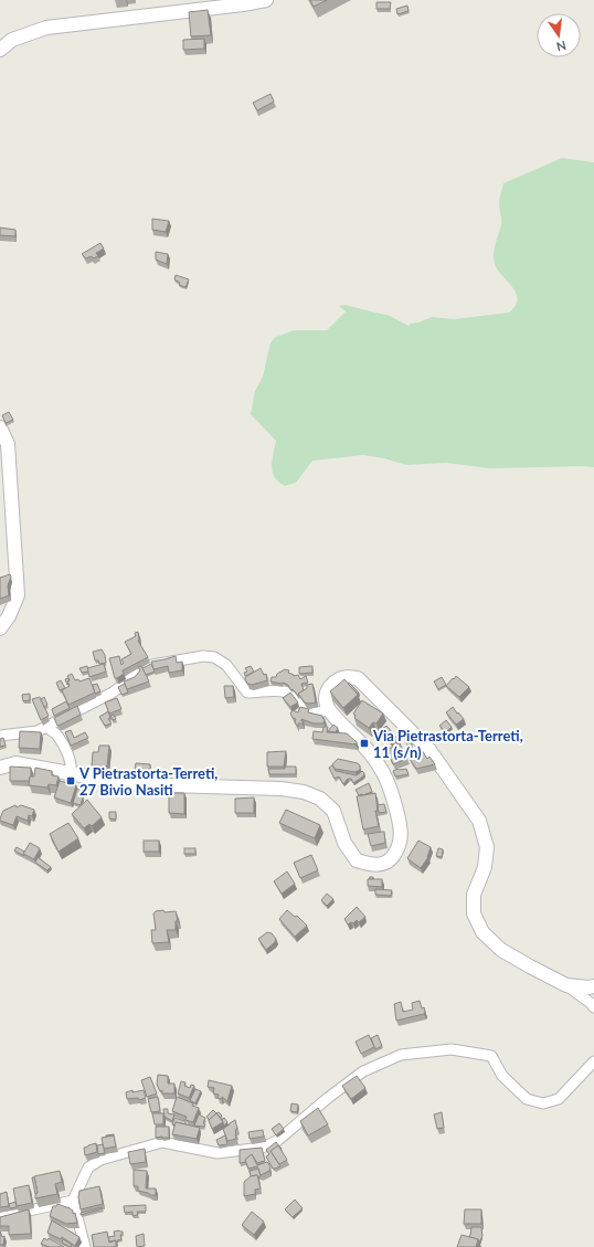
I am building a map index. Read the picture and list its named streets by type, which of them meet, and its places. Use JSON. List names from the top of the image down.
{
  "places": {
    "transit": ["Via Pietrastorta-Terreti, 11 (s/n)", "V Pietrastorta-Terreti, 27 Bivio Nasiti"]
  },
  "north": "bottom"
}
